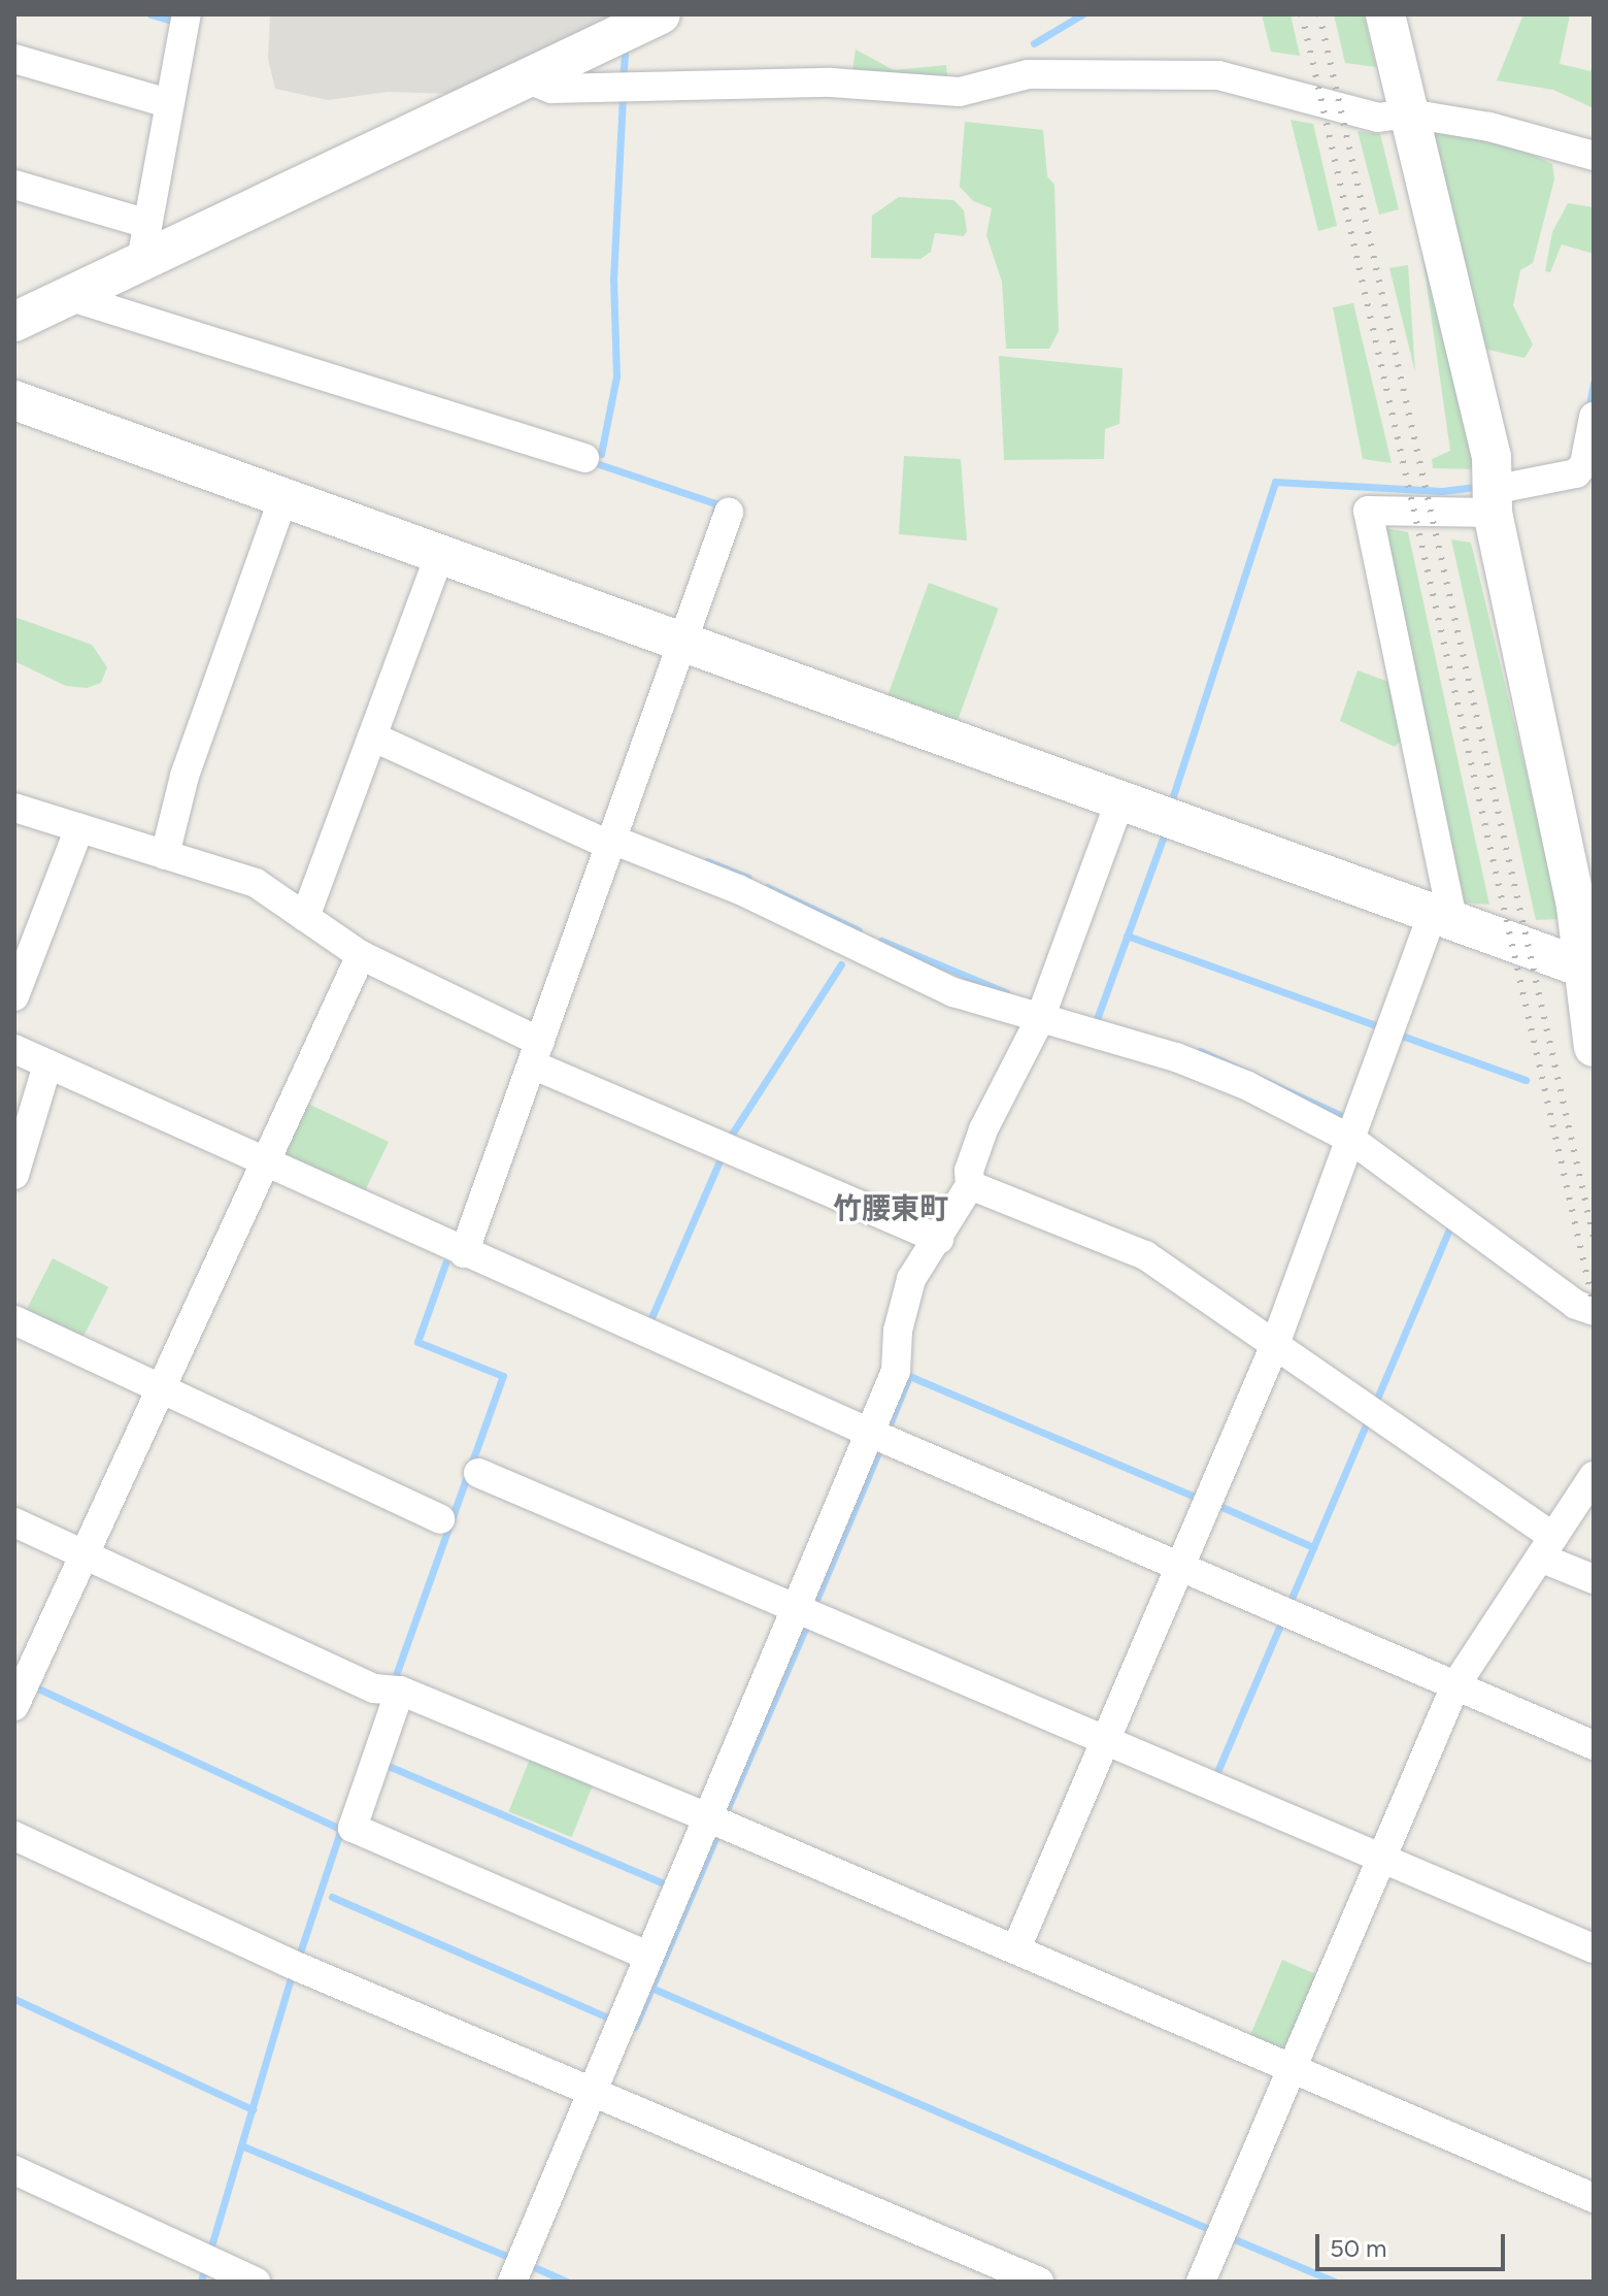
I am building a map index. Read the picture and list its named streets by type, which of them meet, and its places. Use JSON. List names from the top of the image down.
{
  "districts": ["竹腰東町"],
  "scale_bar": "50 m"
}
